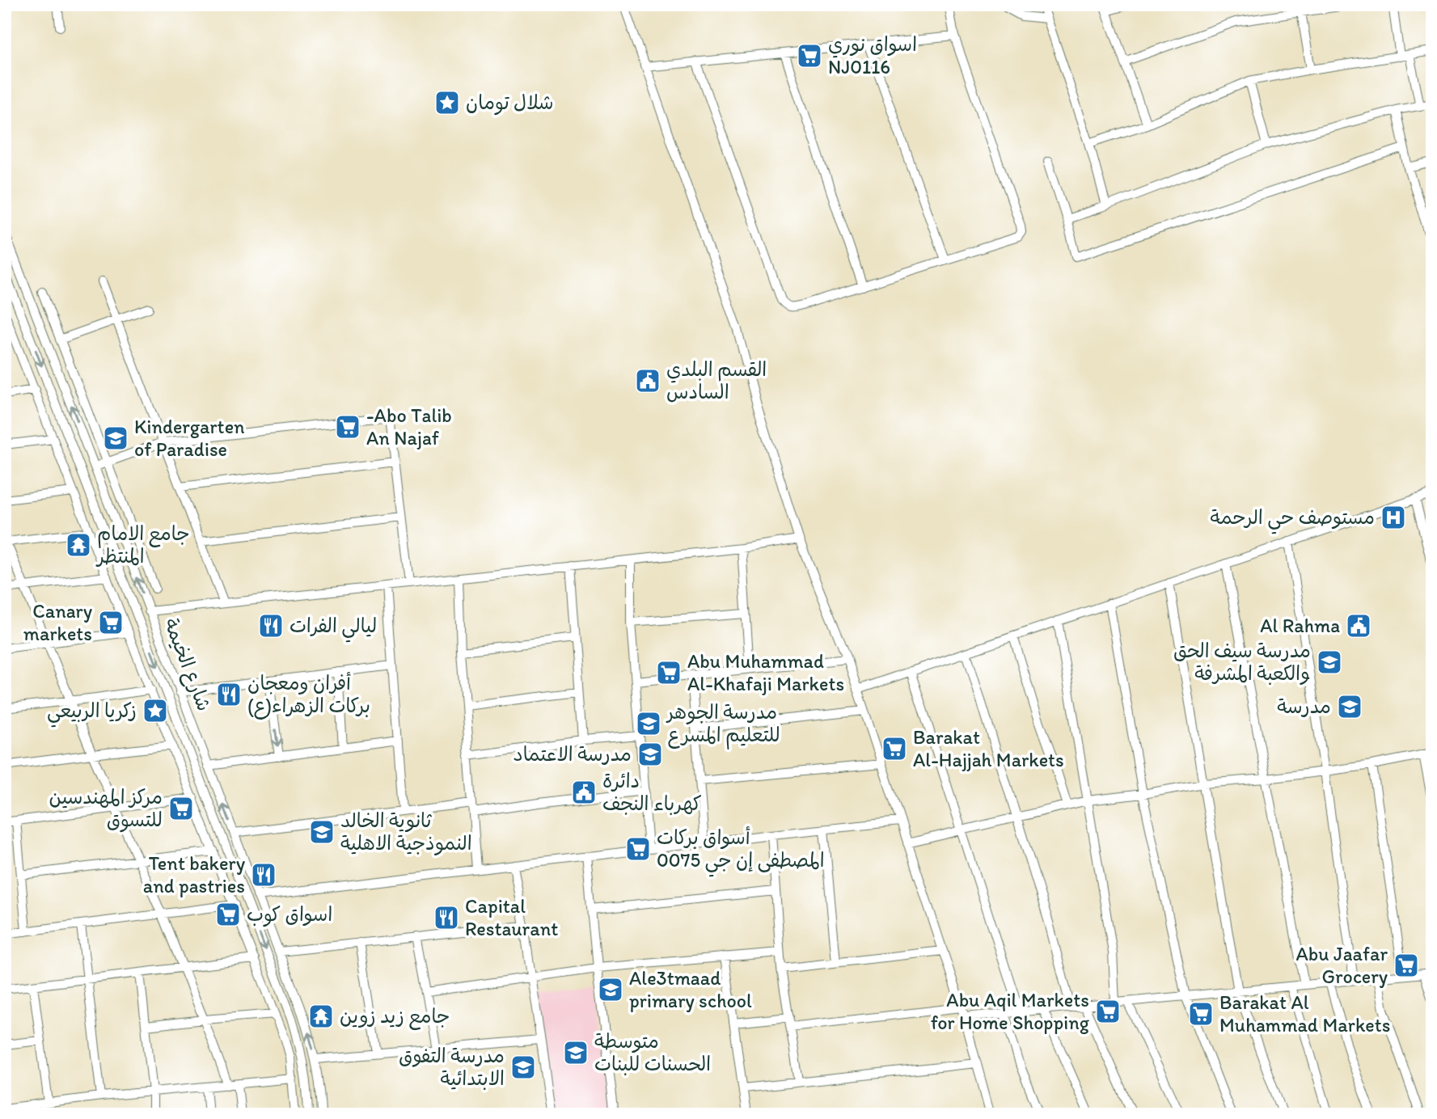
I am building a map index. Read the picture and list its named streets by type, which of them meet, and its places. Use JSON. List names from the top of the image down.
{
  "streets": {
    "street": ["شارع الخيمة"]
  },
  "places": {
    "supermarket": [
      "اسواق نوري NJ0116",
      "-Abo Talib An Najaf",
      "Canary markets",
      "Abu Muhammad Al-Khafaji Markets",
      "Barakat Al-Hajjah Markets",
      "مركز المهندسين للتسوق",
      "أسواق بركات المصطفی إن جي 0075",
      "اسواق كوب",
      "Abu Jaafar Grocery",
      "Abu Aqil Markets for Home Shopping",
      "Barakat Al Muhammad Markets"
    ],
    "place": ["شلال تومان", "زكريا الربيعي"],
    "public building": ["القسم البلدي السادس", "Al Rahma", "دائرة كهرباء النجف"],
    "school or university": [
      "Kindergarten of Paradise",
      "مدرسة سيف الحق والكعبة المشرفة",
      "مدرسة",
      "مدرسة الجوهر للتعليم المسرع",
      "مدرسة الاعتماد",
      "ثانوية الخالد النموذجية الاهلية",
      "Ale3tmaad primary school",
      "متوسطة الحسنات للبنات",
      "مدرسة التفوق الابتدائية"
    ],
    "hospital": ["مستوصف حي الرحمة"],
    "temple": ["جامع الامام المنتظر", "جامع زيد زوين"],
    "restaurant": [
      "ليالي الفرات",
      "أفران ومعجان بركات الزهراء(ع)",
      "Tent bakery and pastries",
      "Capital Restaurant"
    ]
  }
}
